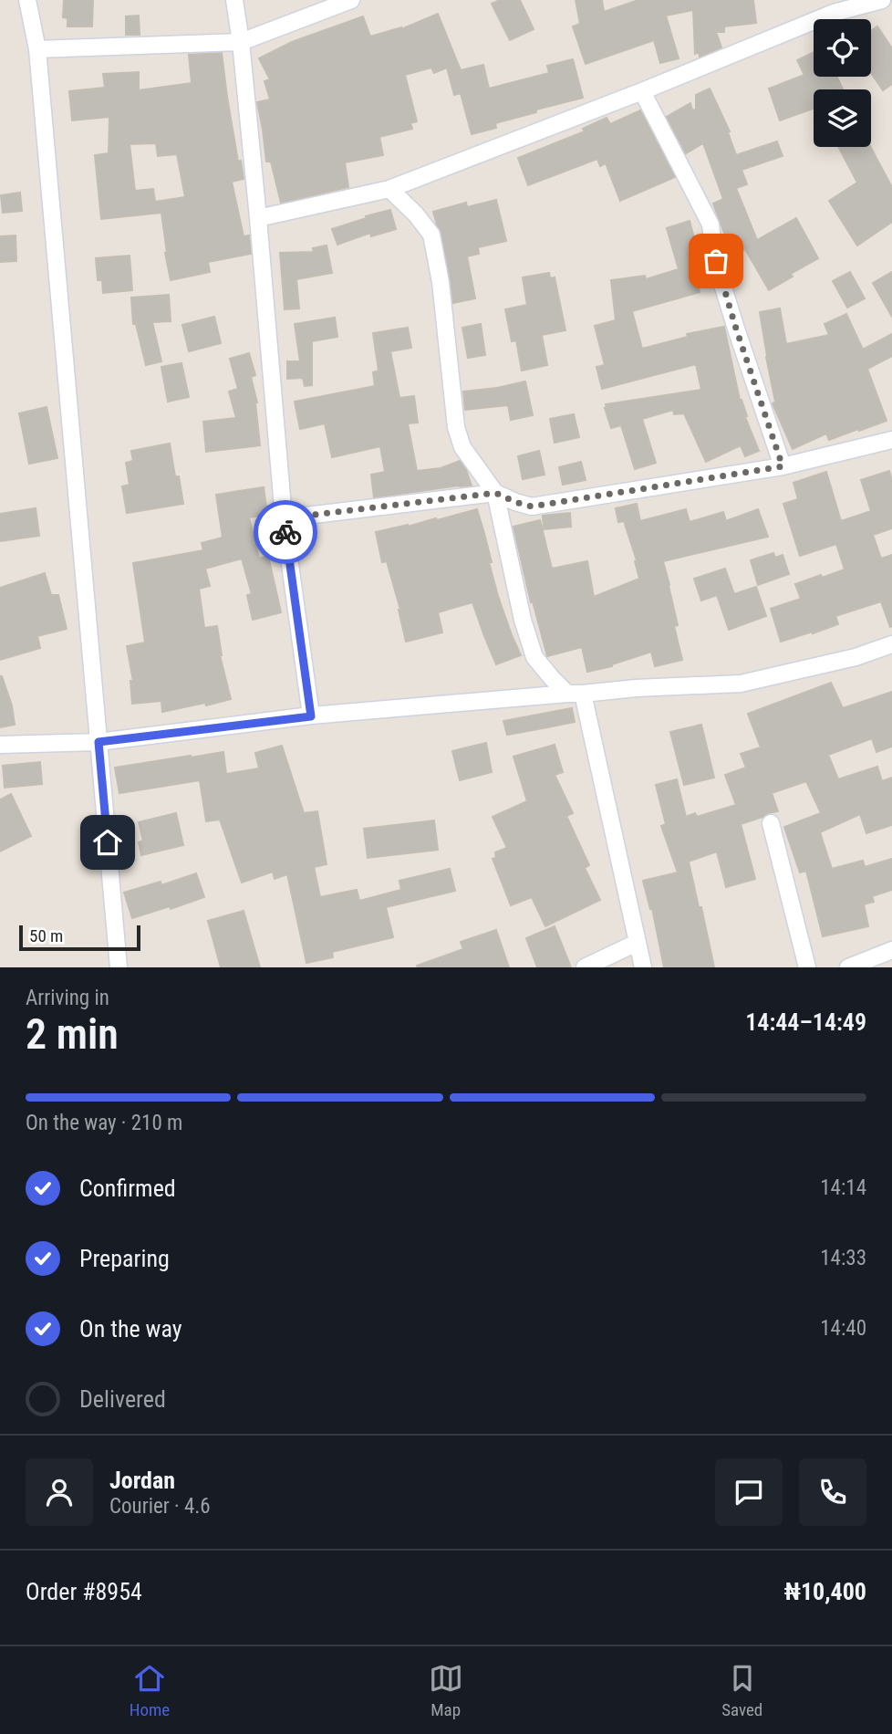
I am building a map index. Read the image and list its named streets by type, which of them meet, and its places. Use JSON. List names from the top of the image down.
{
  "scale_bar": "50 m",
  "page": {
    "scale": "50 m",
    "heading": ["2 min", "Arriving in", "14:44–14:49"],
    "panel": [
      "Jordan",
      "Courier · 4.6",
      "Order #8954",
      "₦10,400"
    ],
    "bar": "On the way · 210 m",
    "list": [
      ["Confirmed", "14:14"],
      ["Preparing", "14:33"],
      ["On the way", "14:40"],
      "Delivered"
    ],
    "tabs": ["Home", "Map", "Saved"]
  }
}
